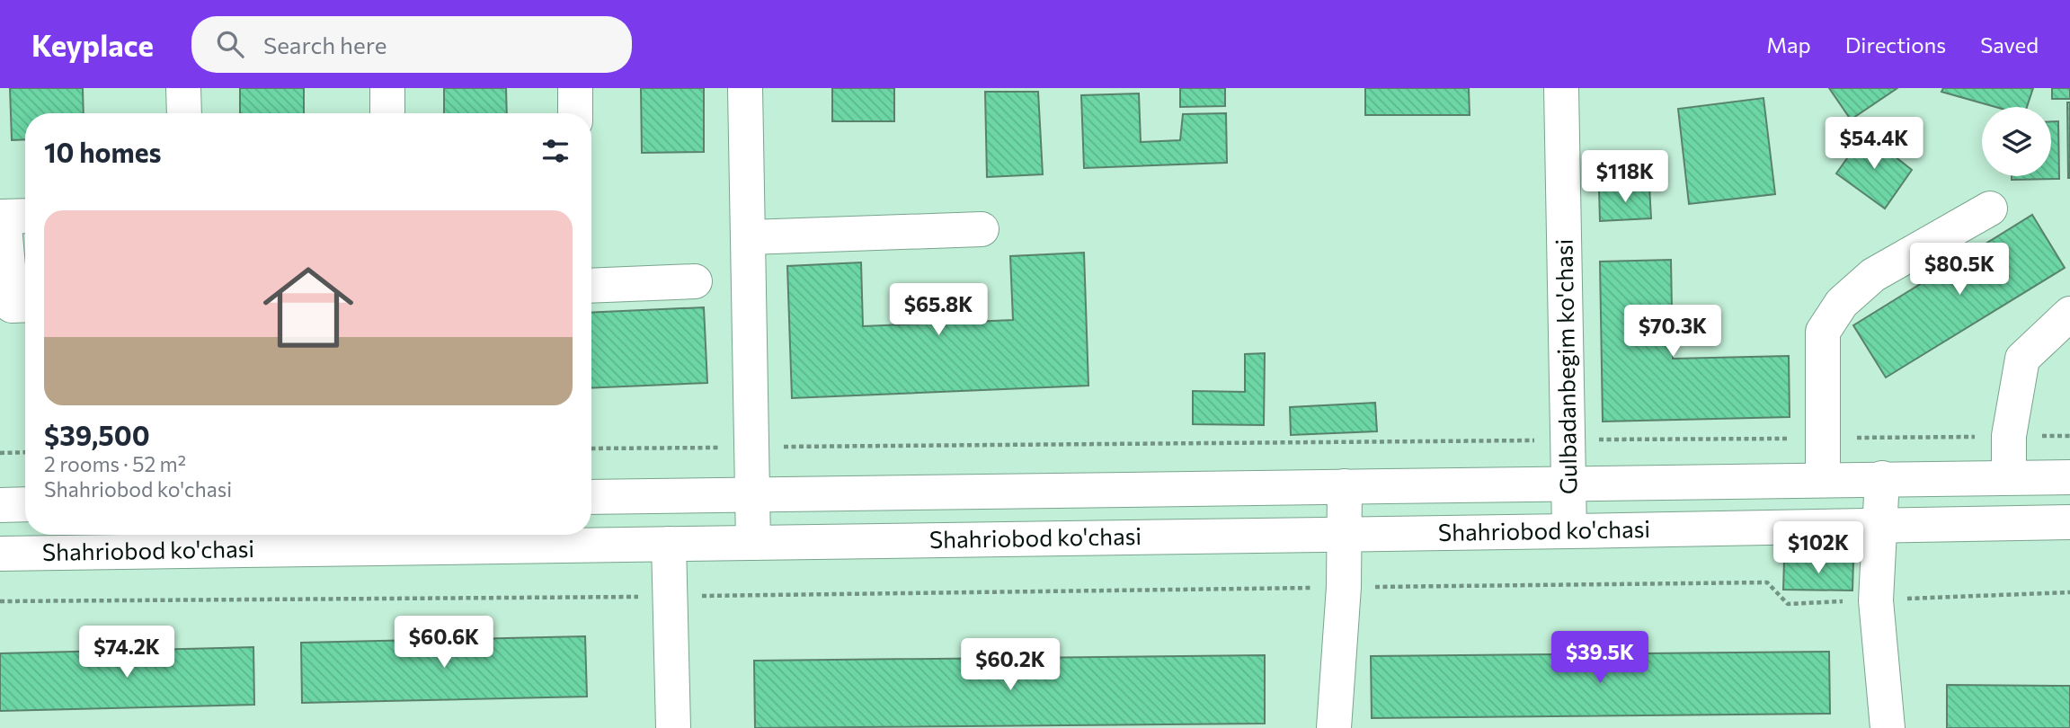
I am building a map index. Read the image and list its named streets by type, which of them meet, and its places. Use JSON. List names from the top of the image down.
{
  "streets": {
    "main road": ["Gulbadanbegim ko'chasi", "Shahriobod ko'chasi"]
  },
  "crossings": [
    ["Gulbadanbegim ko'chasi", "Shahriobod ko'chasi"]
  ],
  "page": {
    "header": "Keyplace",
    "search": "Search here",
    "nav": ["Map", "Directions", "Saved"],
    "heading": "10 homes",
    "price": [
      "$54.4K",
      "$118K",
      "$80.5K",
      "$65.8K",
      "$70.3K",
      "$102K",
      "$60.6K",
      "$74.2K",
      "$39.5K",
      "$60.2K"
    ],
    "list": [
      {
        "name": "$39,500",
        "note": "2 rooms · 52 m² · Shahriobod ko'chasi"
      }
    ]
  }
}
